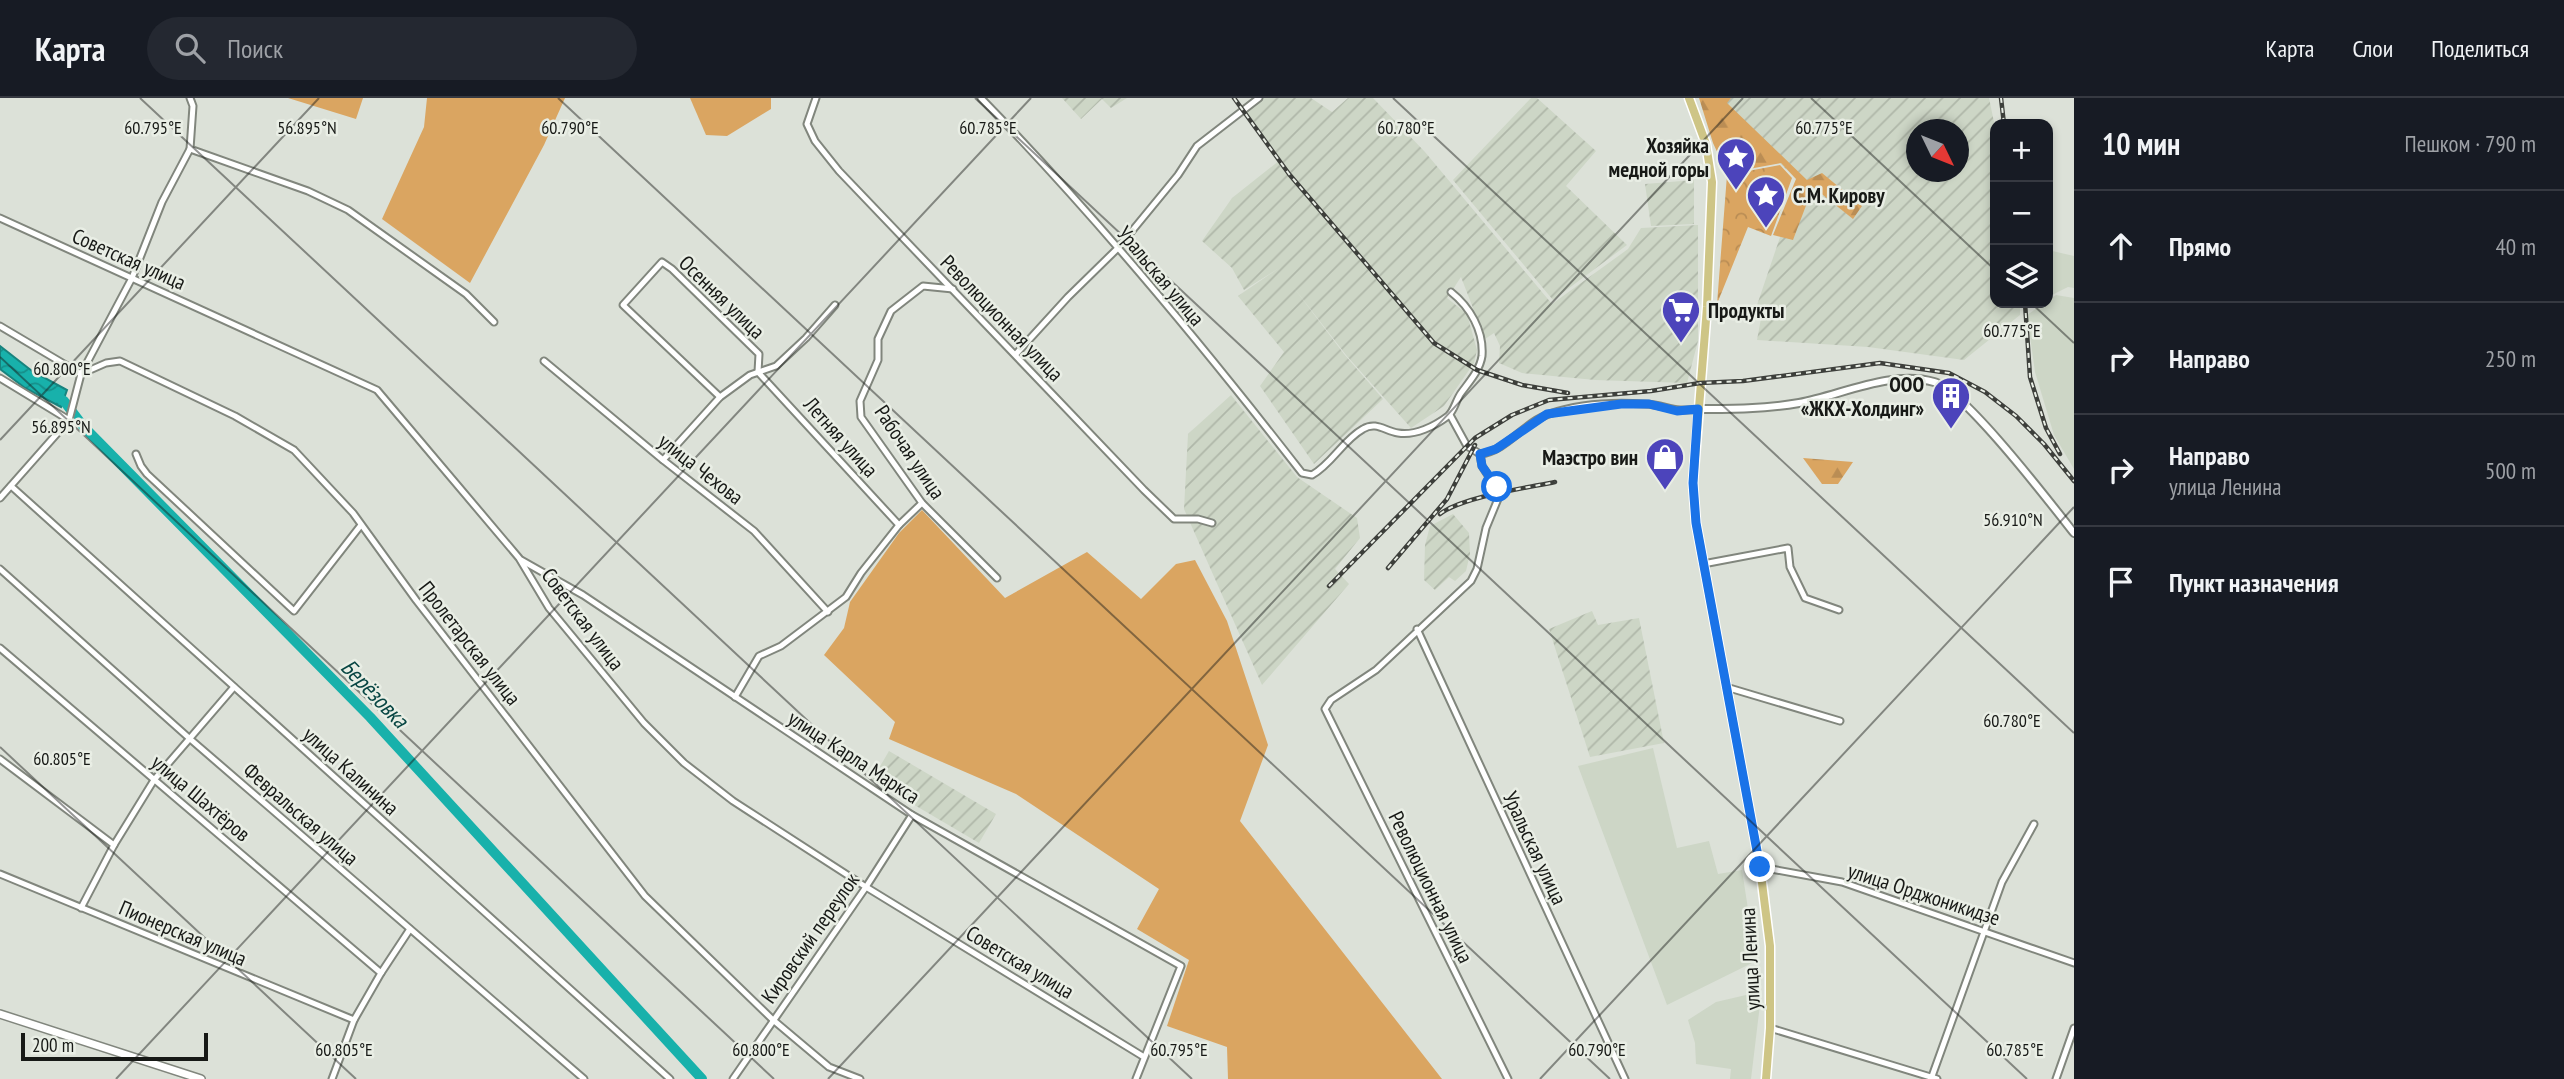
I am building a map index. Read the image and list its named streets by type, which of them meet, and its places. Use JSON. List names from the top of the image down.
{
  "streets": {
    "main road": ["улица Ленина"],
    "street": [
      "Советская улица",
      "Уральская улица",
      "Осенняя улица",
      "Революционная улица",
      "Летняя улица",
      "Рабочая улица",
      "улица Чехова",
      "Пролетарская улица",
      "улица Карла Маркса",
      "улица Калинина",
      "улица Шахтёров",
      "Февральская улица",
      "улица Орджоникидзе",
      "Пионерская улица",
      "Кировский переулок"
    ]
  },
  "crossings": [
    ["Советская улица", "улица Карла Маркса"],
    ["Советская улица", "Кировский переулок"],
    ["Уральская улица", "Революционная улица"],
    ["Осенняя улица", "Летняя улица"],
    ["Революционная улица", "Рабочая улица"],
    ["Пролетарская улица", "Кировский переулок"],
    ["улица Карла Маркса", "Кировский переулок"],
    ["улица Орджоникидзе", "улица Ленина"]
  ],
  "water": ["Берёзовка"],
  "places": {
    "place": ["Хозяйка медной горы", "С.М. Кирову"],
    "supermarket": ["Продукты"],
    "building": ["ООО «ЖКХ-Холдинг»"],
    "shop": ["Маэстро вин"]
  },
  "scale_bar": "200 m",
  "north": "bottom right",
  "page": {
    "header": "Карта",
    "search": "Поиск",
    "nav": ["Карта", "Слои", "Поделиться"],
    "heading": ["10 мин", "Пешком · 790 m"],
    "map_buttons": ["+", "−"],
    "list": [
      ["Прямо", "40 m"],
      ["Направо", "250 m"],
      ["Направо", "улица Ленина", "500 m"],
      "Пункт назначения"
    ],
    "scale": "200 m"
  },
  "coordinates": [
    "60.795°E",
    "60.790°E",
    "60.785°E",
    "60.780°E",
    "60.775°E",
    "56.895°N",
    "60.800°E",
    "56.910°N",
    "60.805°E"
  ]
}
